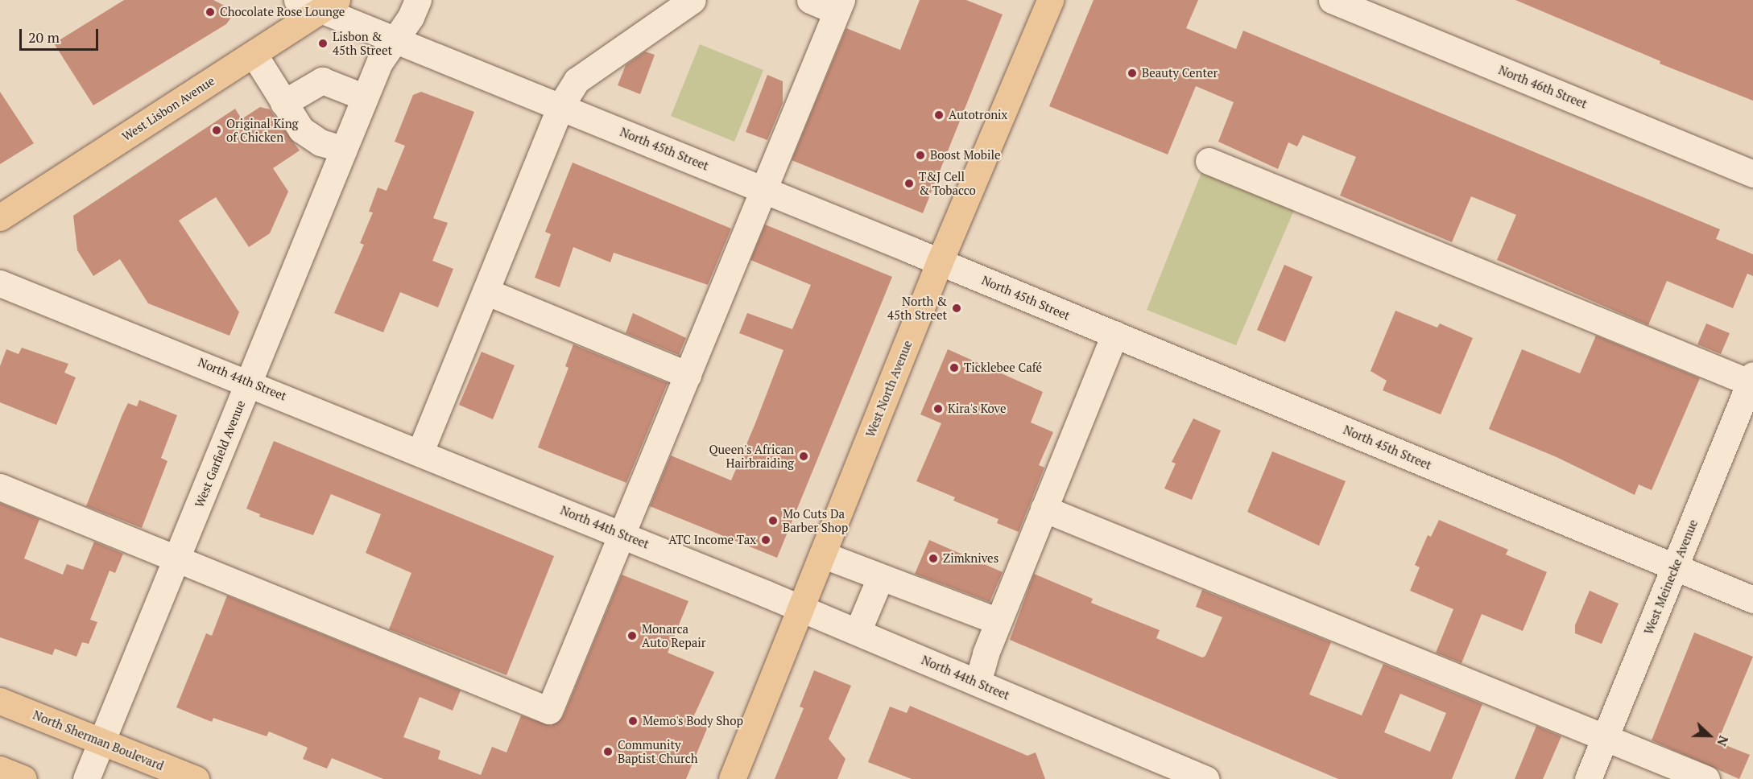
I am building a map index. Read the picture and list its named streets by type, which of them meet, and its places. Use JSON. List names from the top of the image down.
{
  "streets": {
    "main road": ["West Lisbon Avenue", "West North Avenue", "North Sherman Boulevard"],
    "street": [
      "North 46th Street",
      "North 45th Street",
      "North 44th Street",
      "West Garfield Avenue",
      "West Meinecke Avenue"
    ]
  },
  "crossings": [
    ["West Lisbon Avenue", "North 45th Street"],
    ["North 45th Street", "West North Avenue"],
    ["North 45th Street", "West Garfield Avenue"],
    ["North 45th Street", "West Meinecke Avenue"],
    ["North 44th Street", "West North Avenue"],
    ["North 44th Street", "West Garfield Avenue"],
    ["West Garfield Avenue", "North Sherman Boulevard"]
  ],
  "places": [
    "Chocolate Rose Lounge",
    "Lisbon & 45th Street",
    "Beauty Center",
    "Autotronix",
    "Original King of Chicken",
    "Boost Mobile",
    "T&J Cell & Tobacco",
    "North & 45th Street",
    "Ticklebee Café",
    "Kira's Kove",
    "Queen's African Hairbraiding",
    "Mo Cuts Da Barber Shop",
    "ATC Income Tax",
    "Zimknives",
    "Monarca Auto Repair",
    "Memo's Body Shop",
    "Community Baptist Church"
  ],
  "scale_bar": "20 m",
  "north": "right"
}
